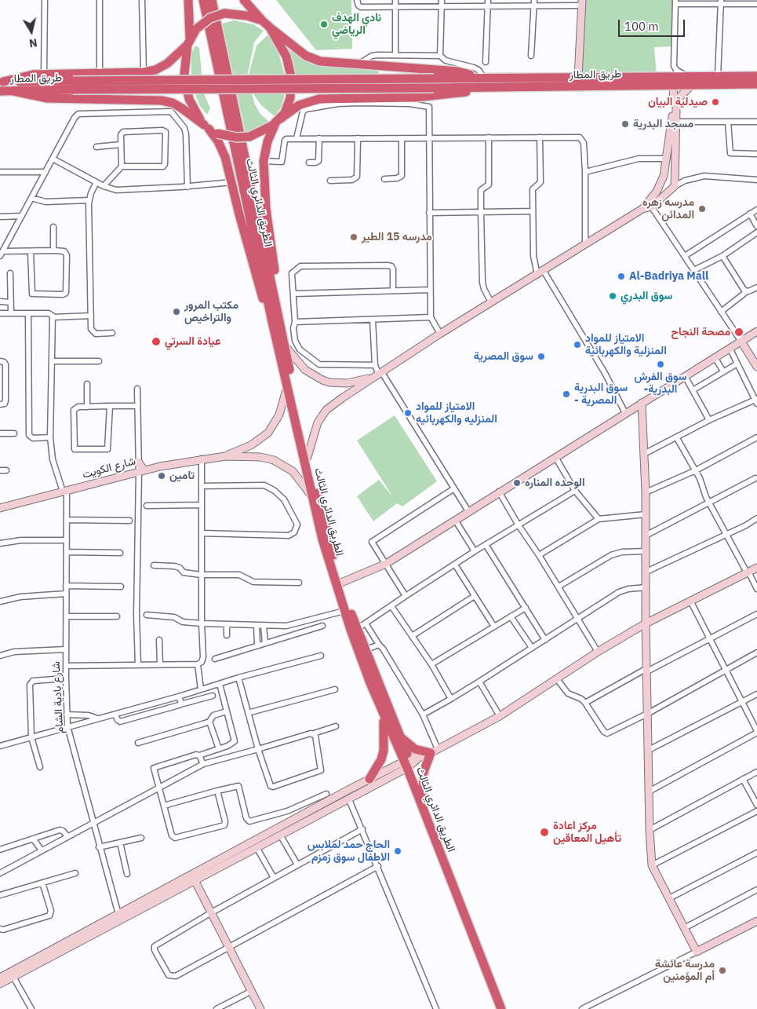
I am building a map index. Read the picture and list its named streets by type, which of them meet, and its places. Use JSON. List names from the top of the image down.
{
  "streets": {
    "highway": ["طريق المطار", "الطريق الدائري الثالث"],
    "street": ["شارع الكويت", "شارع بادية الشام"]
  },
  "crossings": [
    ["الطريق الدائري الثالث", "شارع الكويت"],
    ["شارع الكويت", "شارع بادية الشام"]
  ],
  "places": [
    "نادي الهدف الرياضي",
    "صيدلية البيان",
    "مسجد البدرية",
    "مدرسه زهره المدائن",
    "مدرسه 15 الطير",
    "Al-Badriya Mall",
    "سوق البدري",
    "مكتب المرور والتراخيص",
    "مصحة النجاح",
    "عيادة السرتي",
    "الامتياز للمواد المنزلية والكهربائية",
    "سوق المصرية",
    "سوق الفرش -البدرية",
    "سوق البدرية - المصرية",
    "الامتياز للمواد المنزليه والكهربائيه",
    "تامين",
    "الوحده المناره",
    "مركز اعادة تأهيل المعاقين",
    "الحاج حمد لملابس الاطفال سوق زمزم",
    "مدرسة عائشة أم المؤمنين"
  ],
  "scale_bar": "100 m",
  "north": "bottom"
}
